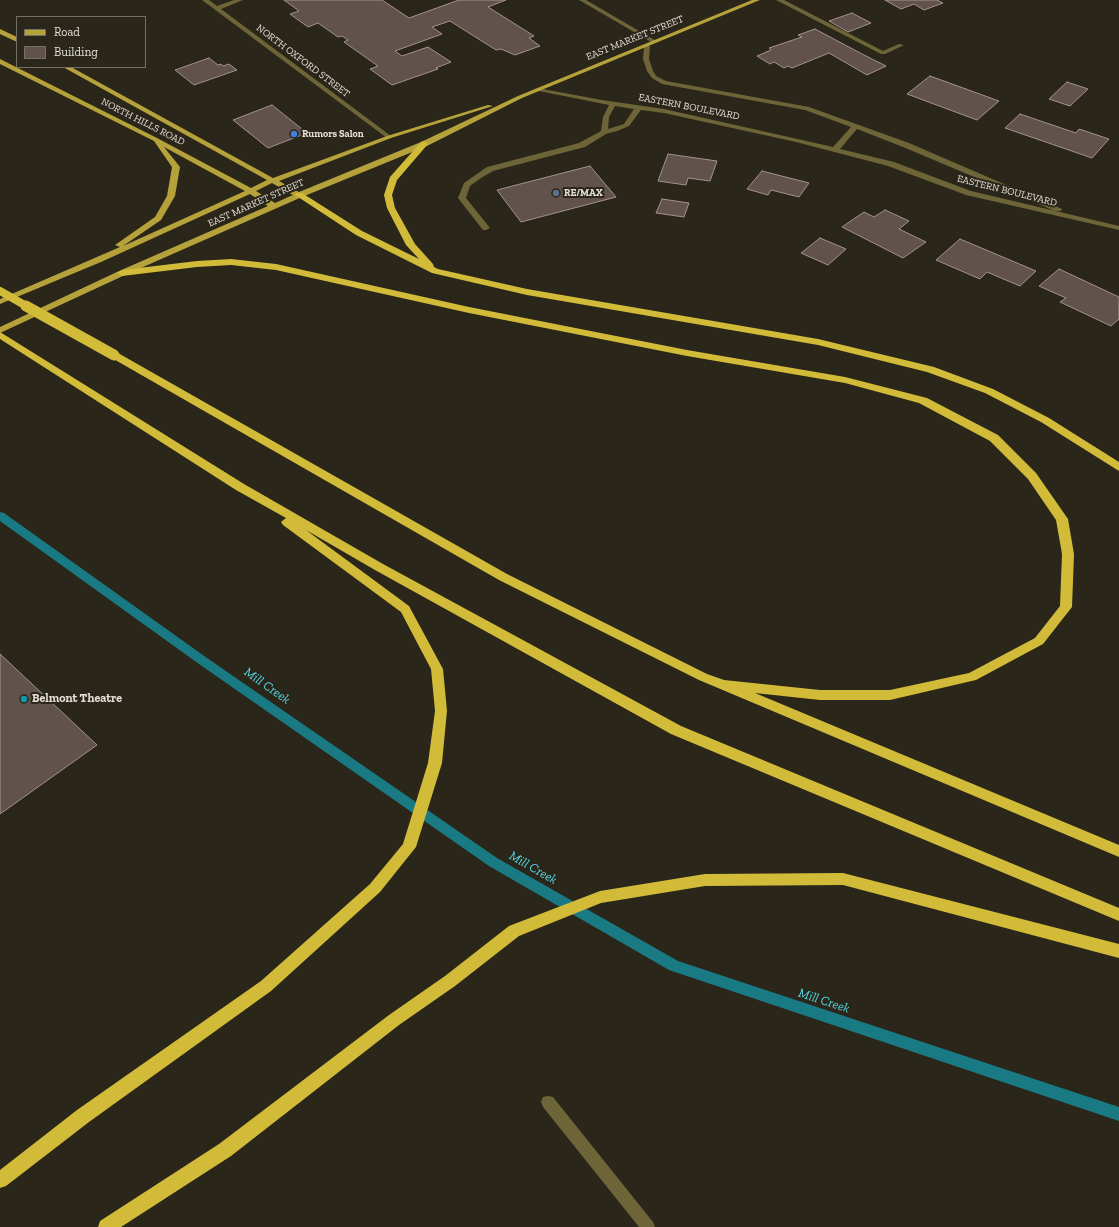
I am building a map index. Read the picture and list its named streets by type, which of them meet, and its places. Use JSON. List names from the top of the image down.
{
  "streets": {
    "main road": ["EAST MARKET STREET", "NORTH HILLS ROAD"],
    "street": ["NORTH OXFORD STREET", "EASTERN BOULEVARD"]
  },
  "crossings": [
    ["EAST MARKET STREET", "NORTH OXFORD STREET"],
    ["EAST MARKET STREET", "EASTERN BOULEVARD"],
    ["EAST MARKET STREET", "NORTH HILLS ROAD"]
  ],
  "water": ["Mill Creek"],
  "places": ["Rumors Salon", "RE/MAX", "Belmont Theatre"],
  "legend": ["Road", "Building"]
}
